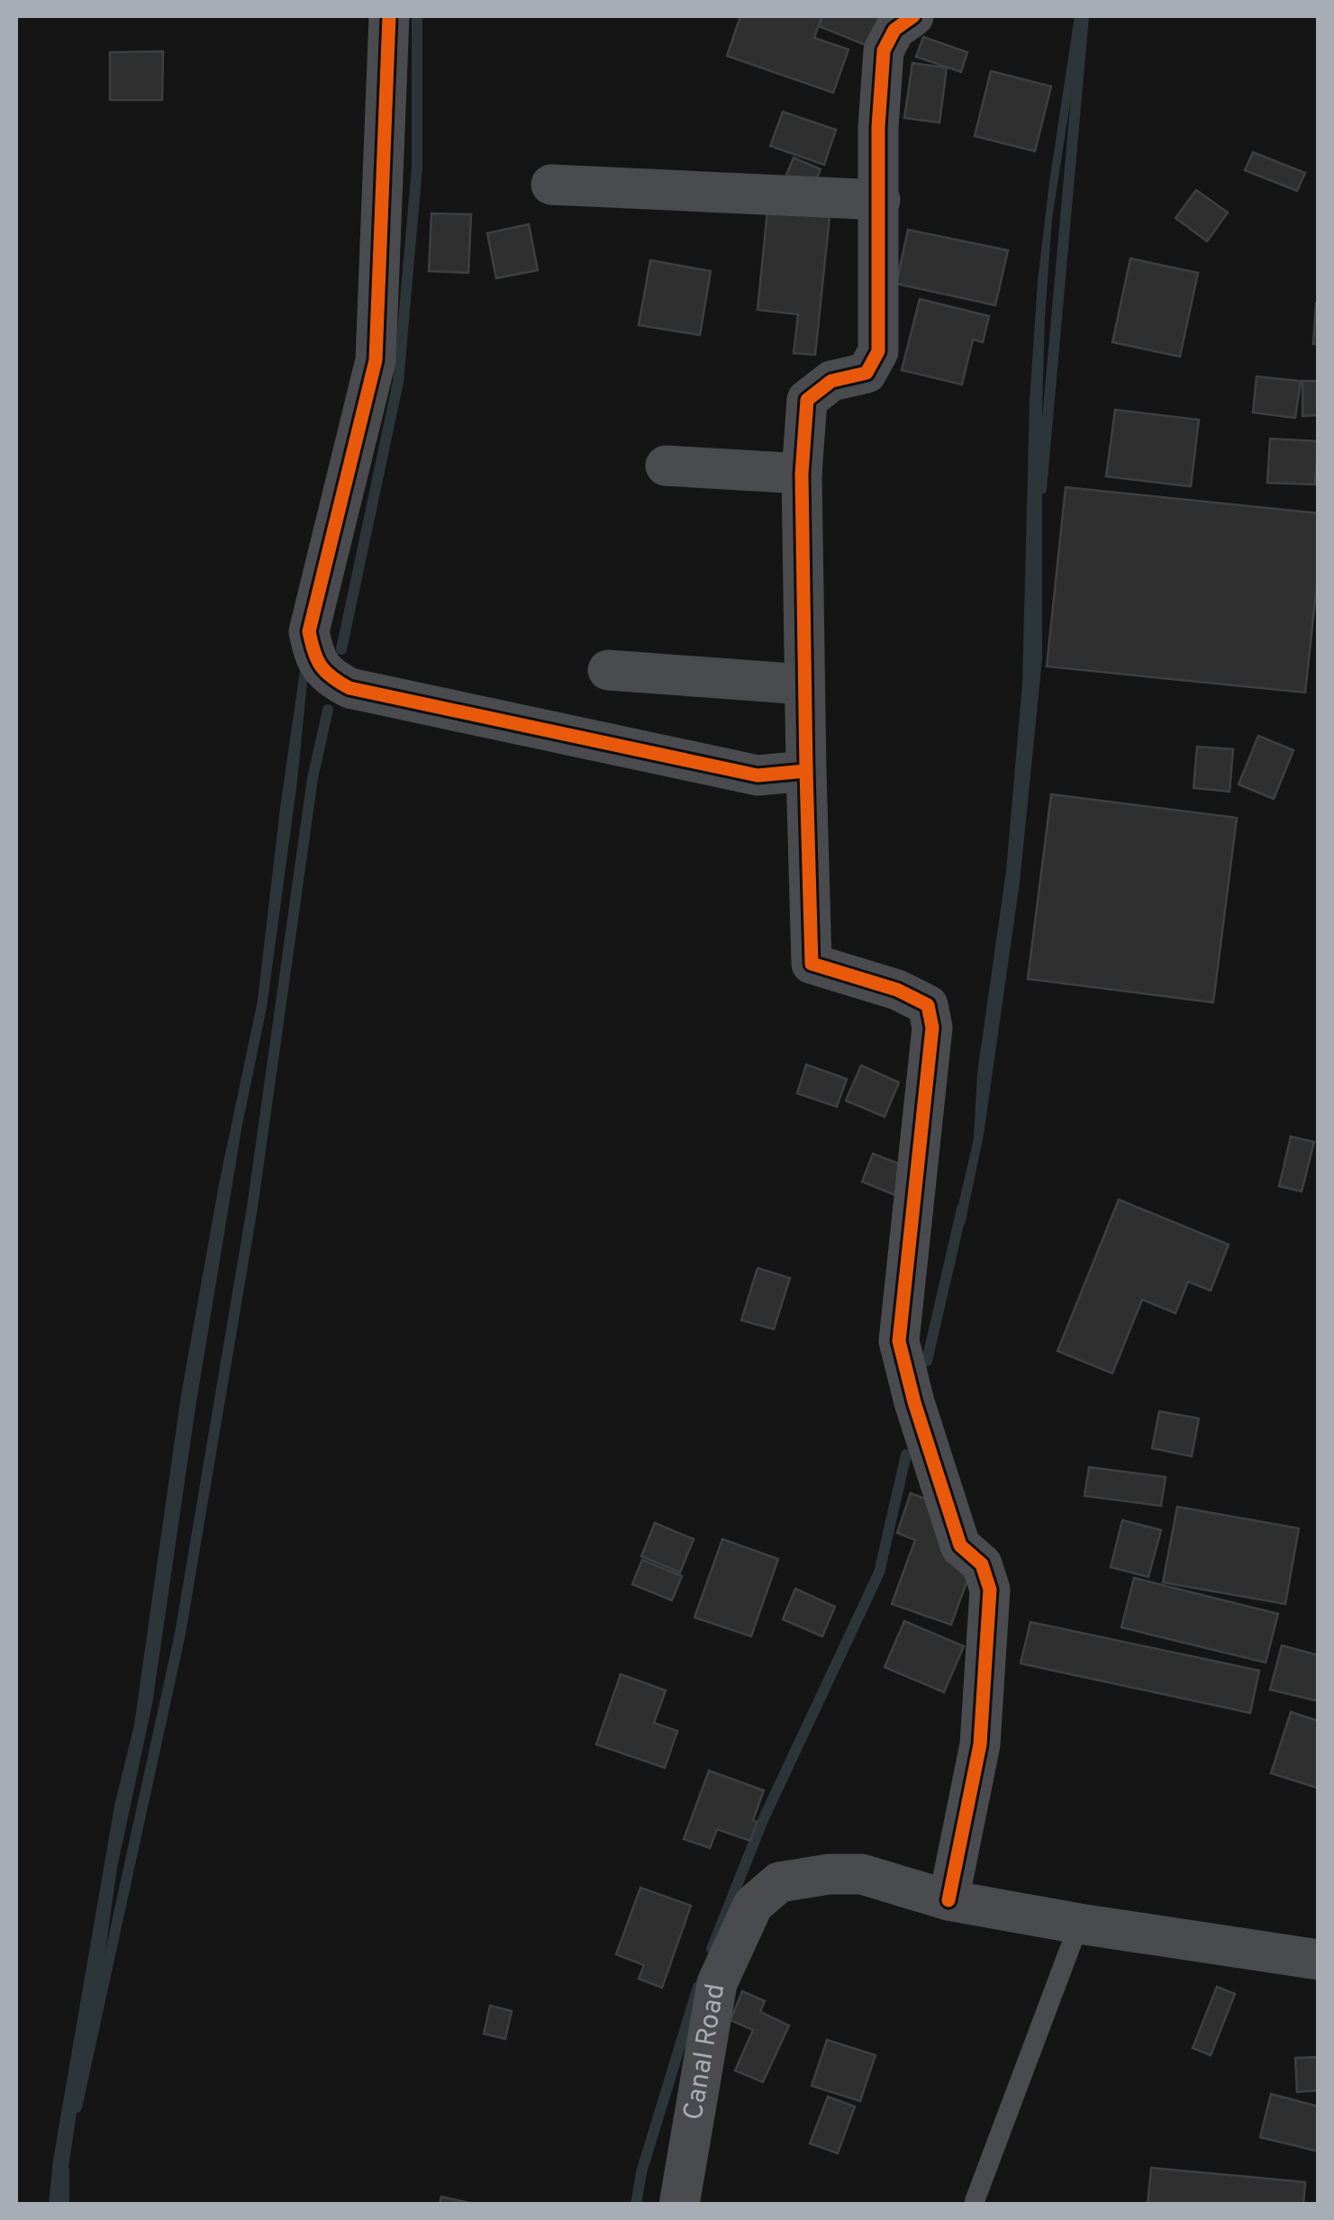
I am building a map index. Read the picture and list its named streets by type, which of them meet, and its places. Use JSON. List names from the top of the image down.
{
  "streets": {
    "street": ["Canal Road"]
  }
}
